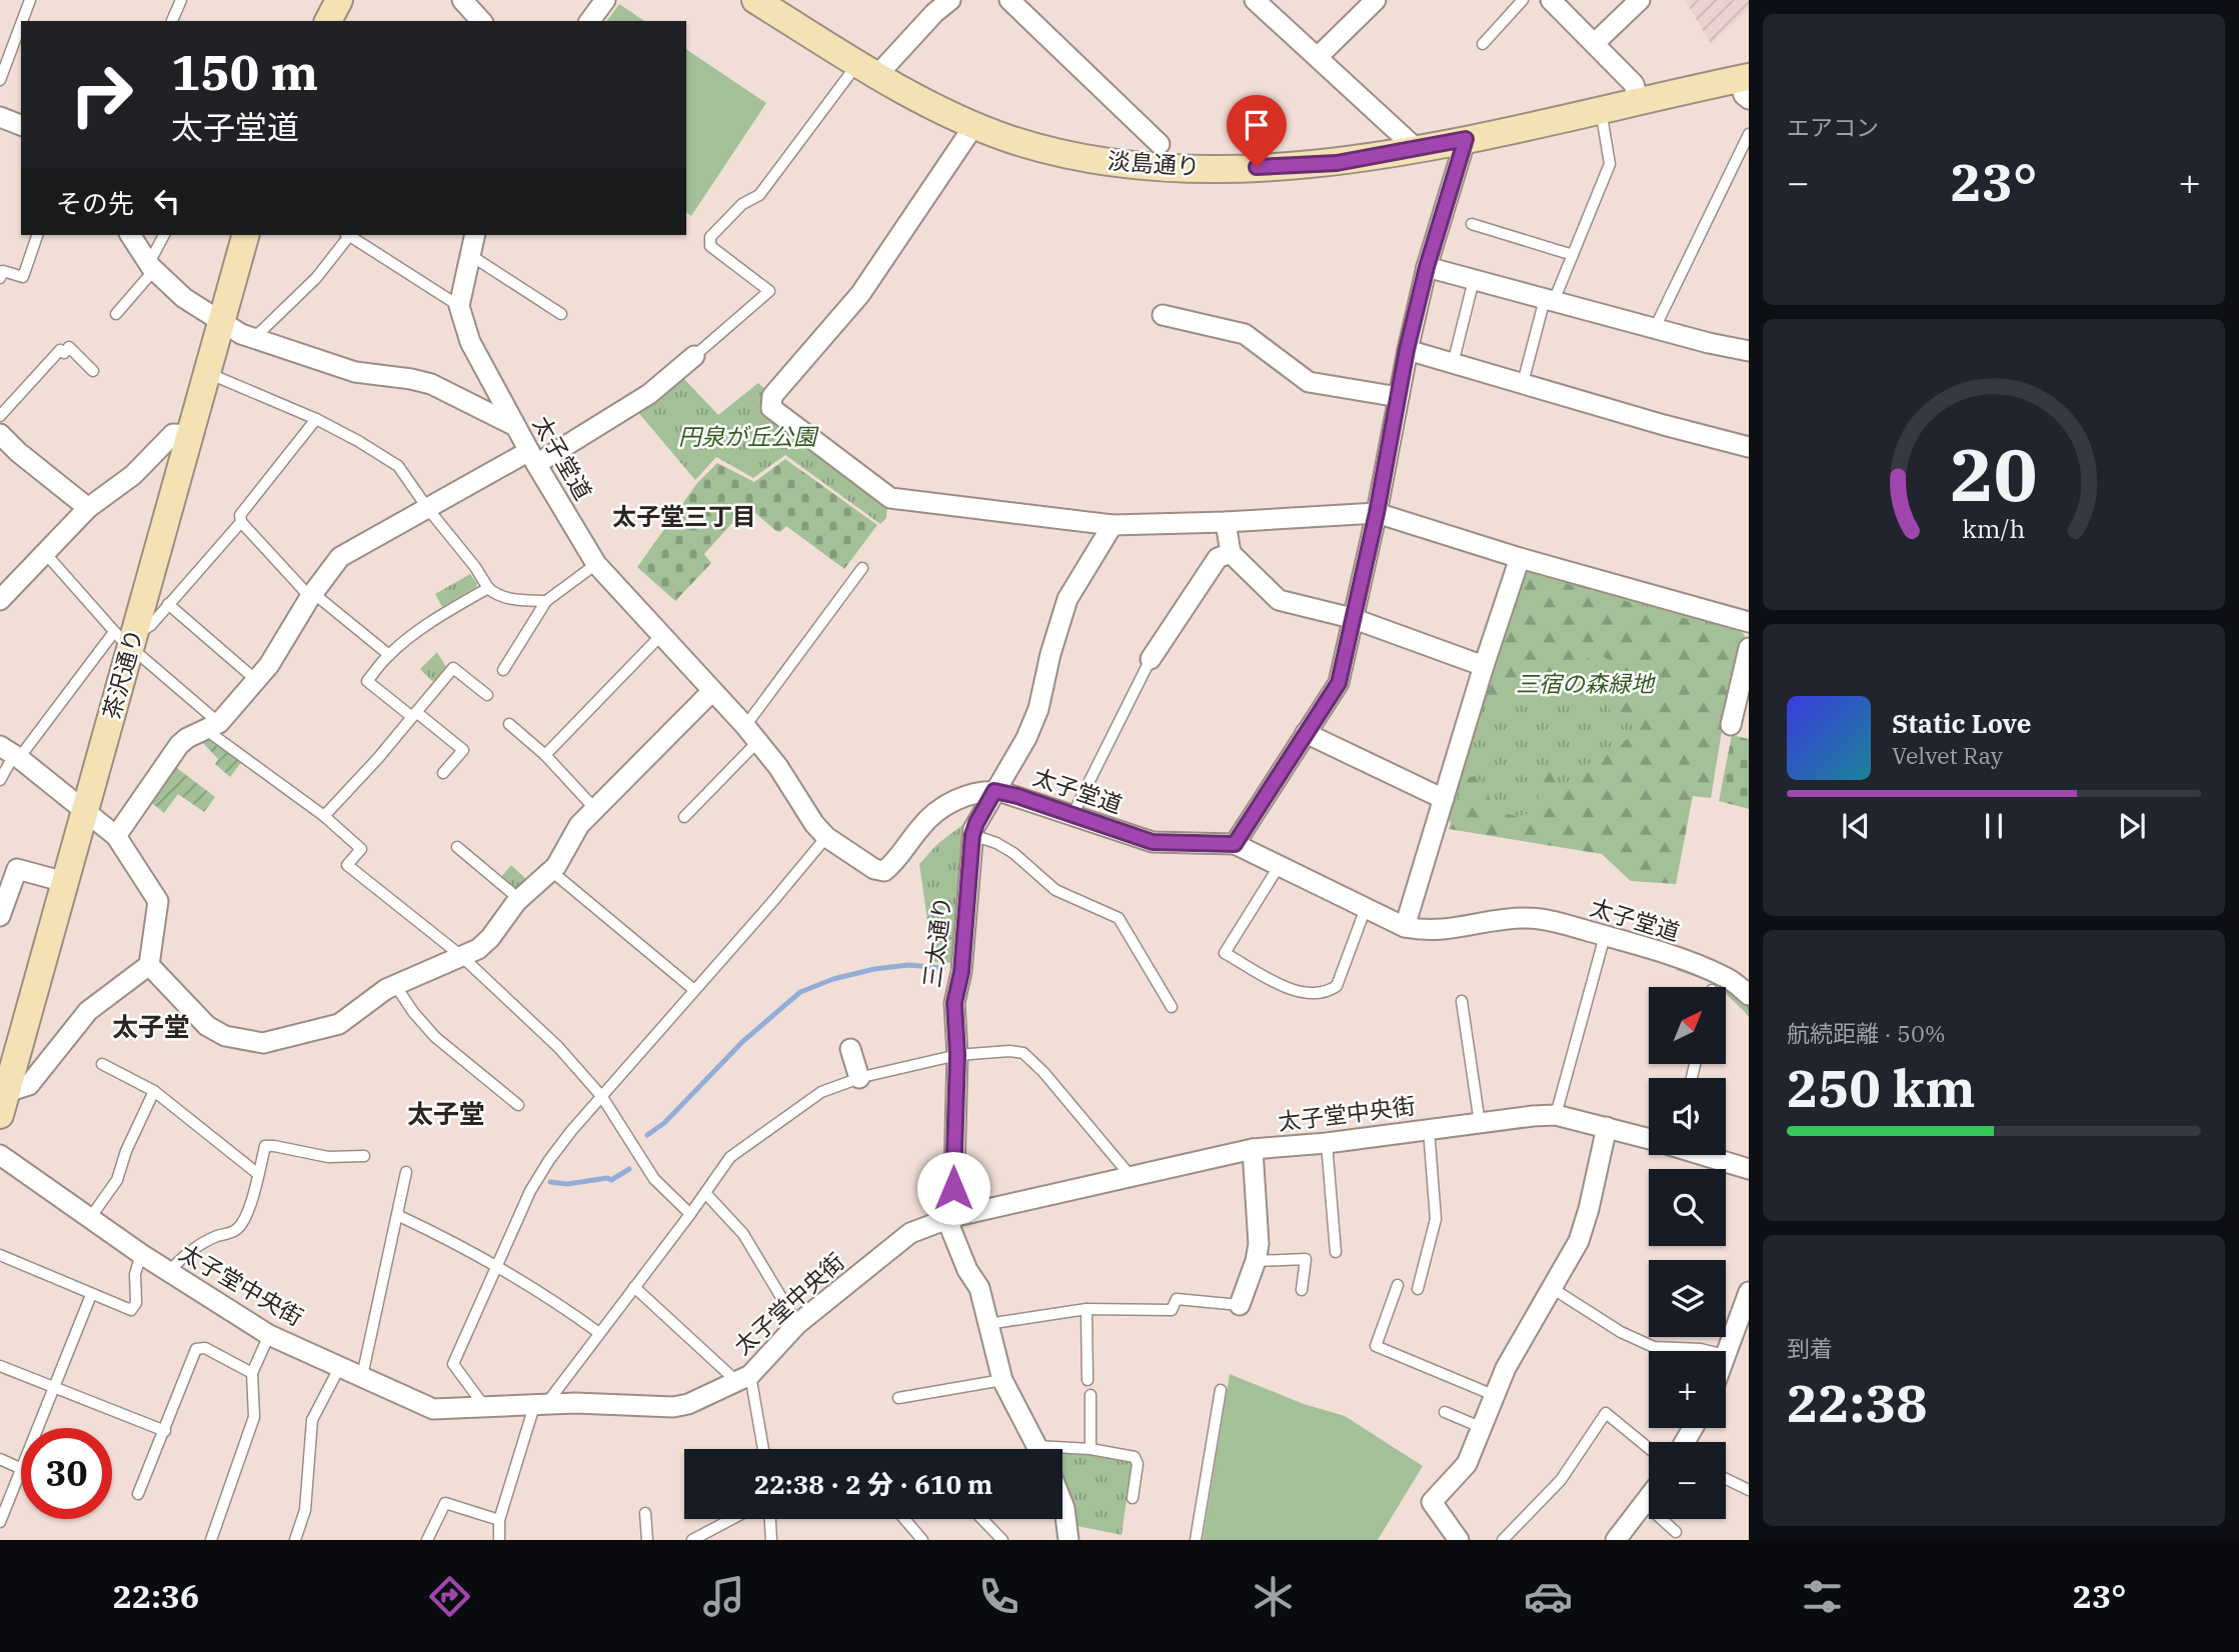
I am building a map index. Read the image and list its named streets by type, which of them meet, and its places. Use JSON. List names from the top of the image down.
{
  "streets": {
    "main road": ["淡島通り", "茶沢通り"],
    "street": ["太子堂道", "三太通り", "太子堂中央街"]
  },
  "crossings": [
    ["太子堂道", "三太通り"],
    ["三太通り", "太子堂中央街"]
  ],
  "districts": ["太子堂三丁目", "太子堂", "太子堂"],
  "parks": ["円泉が丘公園", "三宿の森緑地"],
  "north": "top right",
  "page": {
    "tile": [
      "エアコン",
      ["航続距離 · 50%", "250 km"],
      ["到着", "22:38"]
    ],
    "turn": ["150 m", "太子堂道"],
    "heat": ["−", "23°", "+"],
    "then": "その先",
    "song": ["Static Love", "Velvet Ray"],
    "map_buttons": ["+", "−"],
    "limit": "30",
    "trip": "22:38 · 2 分 · 610 m",
    "tabs": ["22:36", "23°"],
    "gauge": ["20", "km/h"]
  }
}
